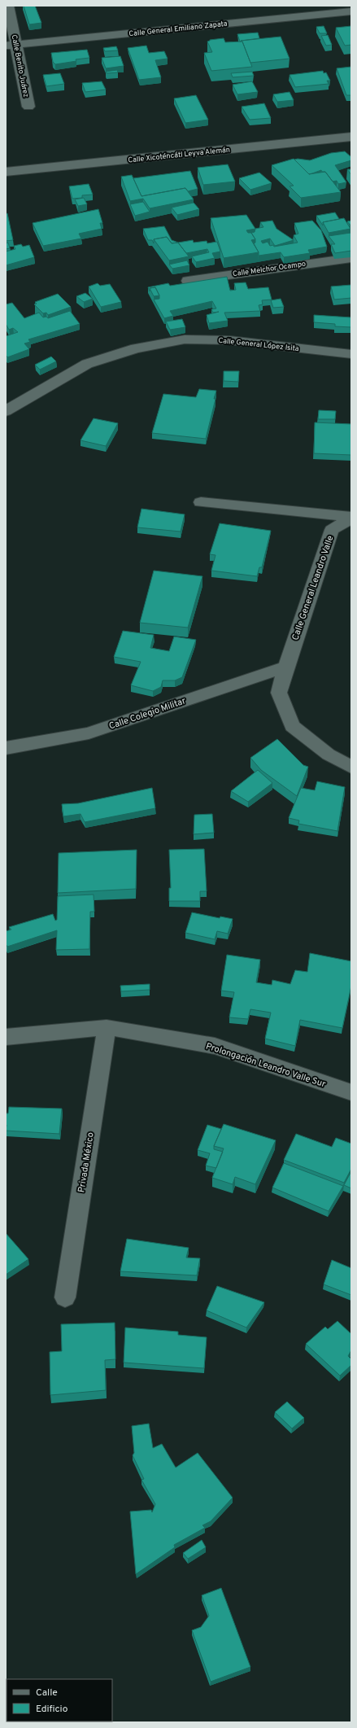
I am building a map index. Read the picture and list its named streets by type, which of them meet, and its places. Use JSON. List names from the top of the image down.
{
  "streets": {
    "street": [
      "Calle General Emiliano Zapata",
      "Calle Benito Juárez",
      "Calle Xicoténcátl Leyva Alemán",
      "Calle Melchor Ocampo",
      "Calle General López Isita",
      "Calle General Leandro Valle",
      "Calle Colegio Militar",
      "Prolongación Leandro Valle Sur",
      "Privada México"
    ]
  },
  "crossings": [
    ["Calle General Emiliano Zapata", "Calle Benito Juárez"],
    ["Calle General Leandro Valle", "Calle Colegio Militar"],
    ["Prolongación Leandro Valle Sur", "Privada México"]
  ],
  "legend": ["Calle", "Edificio"]
}
